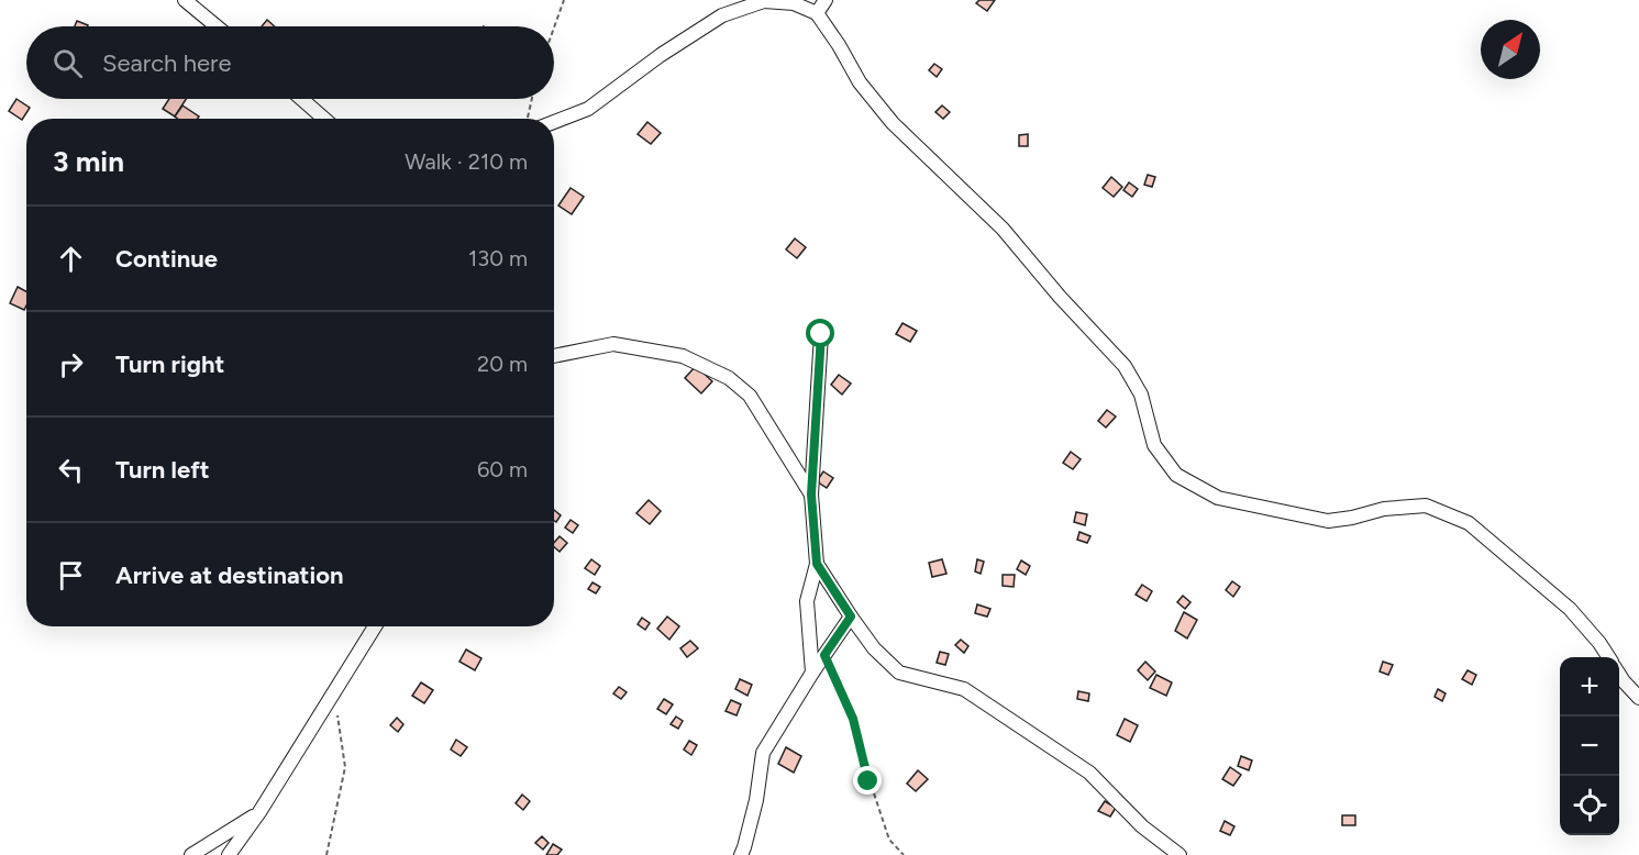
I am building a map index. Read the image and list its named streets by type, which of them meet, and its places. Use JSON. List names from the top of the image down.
{
  "north": "top right",
  "page": {
    "search": "Search here",
    "heading": ["3 min", "Walk · 210 m"],
    "list": [
      ["Continue", "130 m"],
      ["Turn right", "20 m"],
      ["Turn left", "60 m"],
      "Arrive at destination"
    ],
    "map_buttons": ["+", "−"]
  }
}
